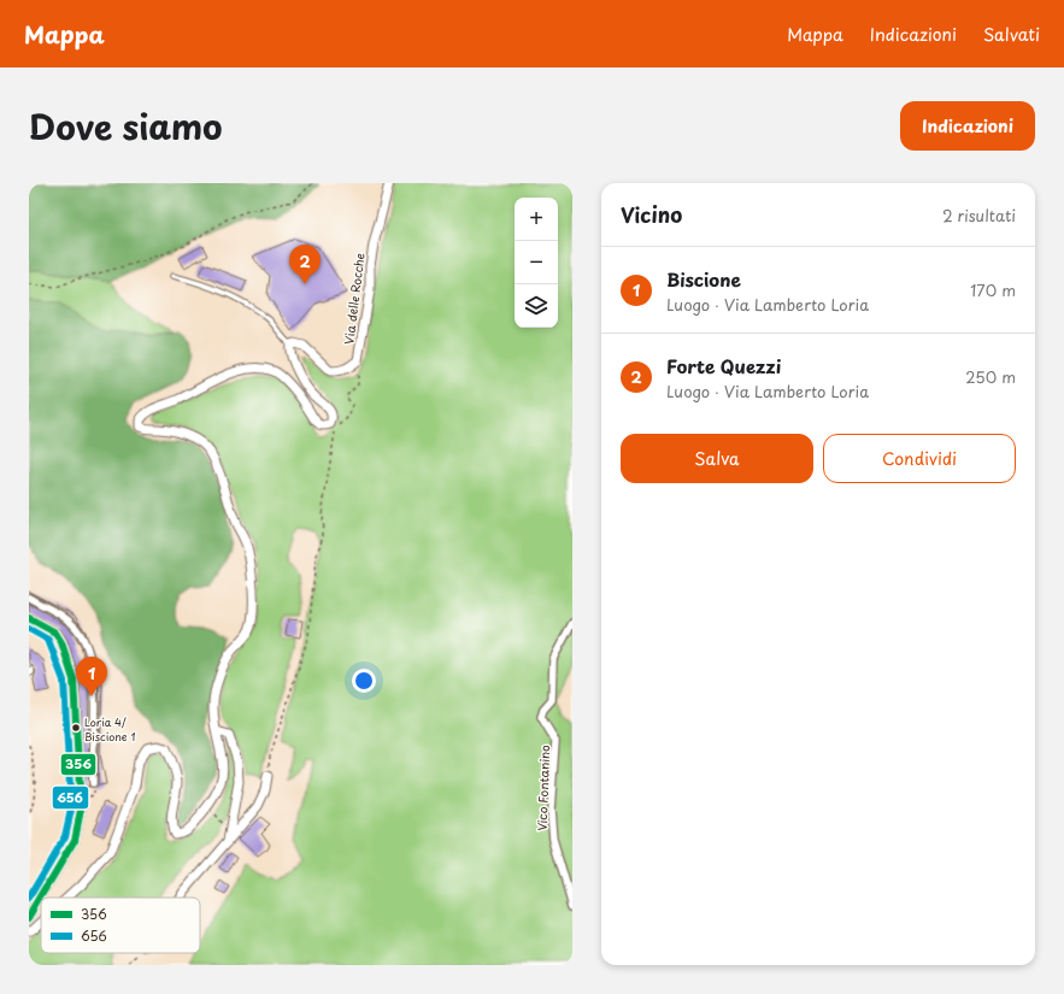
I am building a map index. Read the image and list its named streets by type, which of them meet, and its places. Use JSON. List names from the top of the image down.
{
  "streets": {
    "street": ["Via delle Rocche", "Vico Fontanino"]
  },
  "places": ["Loria 4/ Biscione 1"],
  "lines": ["transit line 356", "transit line 656"],
  "legend": ["356", "656"],
  "page": {
    "header": "Mappa",
    "nav": ["Mappa", "Indicazioni", "Salvati"],
    "title": "Dove siamo",
    "buttons": [
      "Indicazioni",
      ["Salva", "Condividi"]
    ],
    "heading": ["Vicino", "2 risultati"],
    "map_buttons": ["+", "−"],
    "pins": ["2", "1"],
    "list": [
      {
        "mark": "1",
        "name": "Biscione",
        "note": "Luogo · Via Lamberto Loria",
        "value": "170 m"
      },
      {
        "mark": "2",
        "name": "Forte Quezzi",
        "note": "Luogo · Via Lamberto Loria",
        "value": "250 m"
      }
    ]
  }
}
